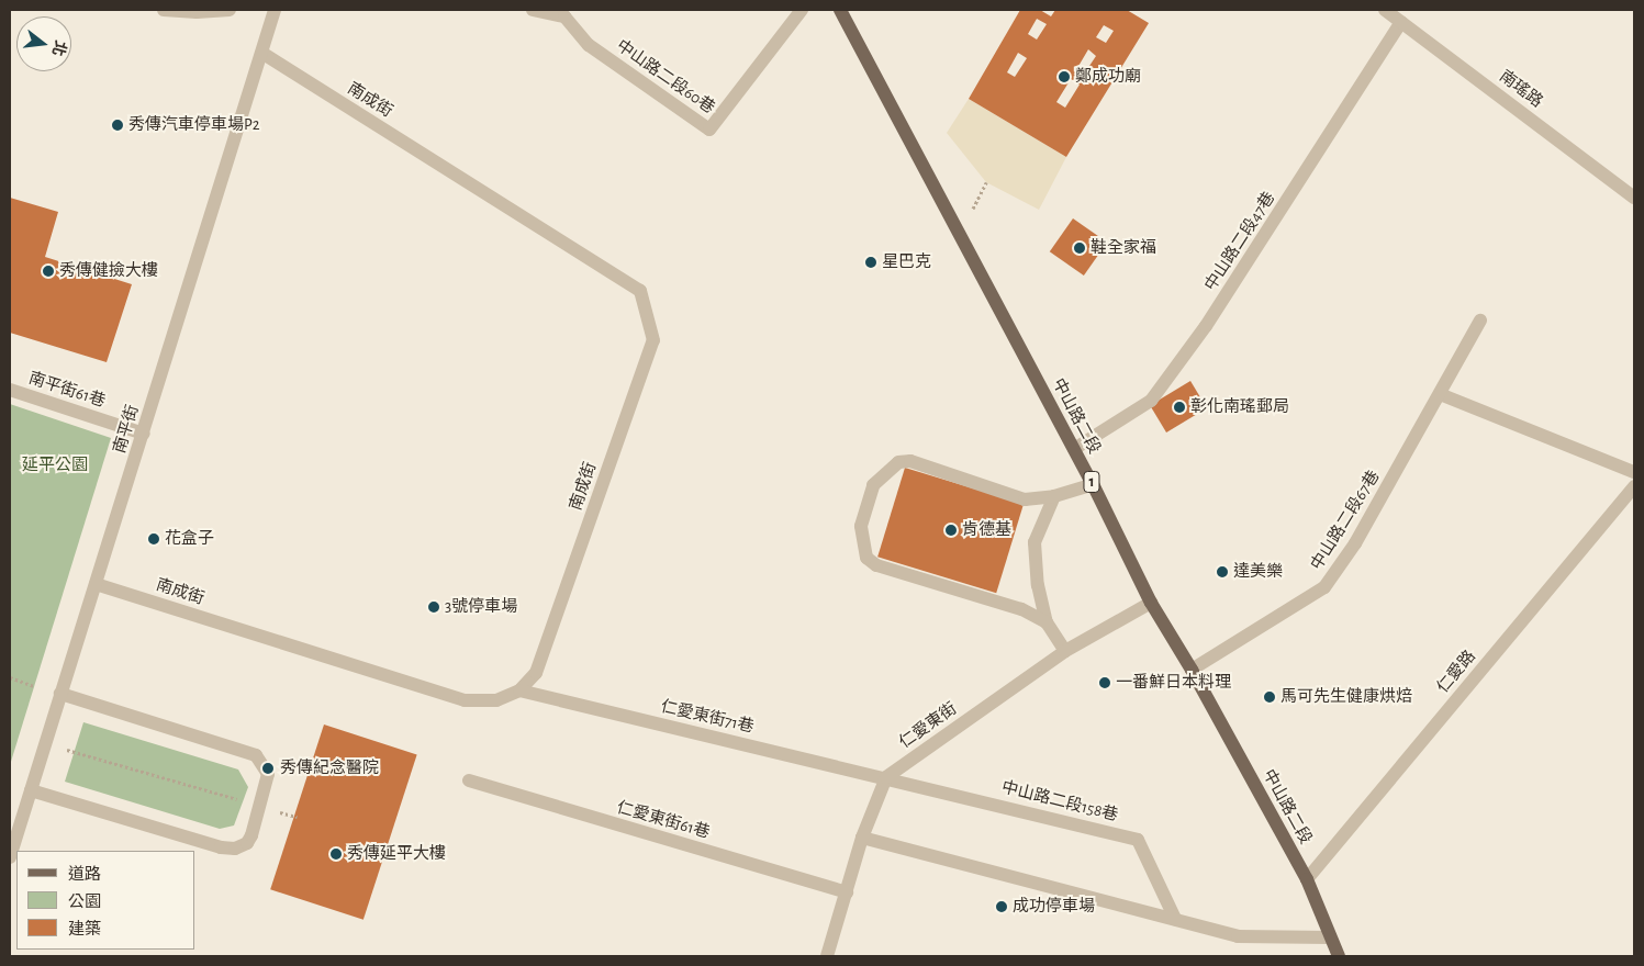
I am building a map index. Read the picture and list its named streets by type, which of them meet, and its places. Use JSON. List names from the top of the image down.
{
  "streets": {
    "main road": ["中山路二段", "1"],
    "street": [
      "中山路二段60巷",
      "南瑤路",
      "南成街",
      "中山路二段47巷",
      "南平街61巷",
      "南平街",
      "中山路二段67巷",
      "仁愛路",
      "仁愛東街71巷",
      "仁愛東街",
      "中山路二段158巷",
      "仁愛東街61巷"
    ]
  },
  "crossings": [
    ["南瑤路", "中山路二段47巷"],
    ["南成街", "南平街"],
    ["南成街", "仁愛東街71巷"],
    ["中山路二段47巷", "中山路二段"],
    ["南平街61巷", "南平街"],
    ["中山路二段", "中山路二段67巷"],
    ["中山路二段", "仁愛路"],
    ["中山路二段", "仁愛東街"],
    ["仁愛東街71巷", "仁愛東街"],
    ["仁愛東街71巷", "中山路二段158巷"],
    ["仁愛東街", "中山路二段158巷"]
  ],
  "parks": ["延平公園"],
  "places": [
    "鄭成功廟",
    "秀傳汽車停車場P2",
    "鞋全家福",
    "星巴克",
    "秀傳健撿大樓",
    "彰化南瑤郵局",
    "肯德基",
    "花盒子",
    "達美樂",
    "3號停車場",
    "一番鮮日本料理",
    "馬可先生健康烘焙",
    "秀傳紀念醫院",
    "秀傳延平大樓",
    "成功停車場"
  ],
  "legend": ["道路", "公園", "建築"],
  "north": "right"
}
